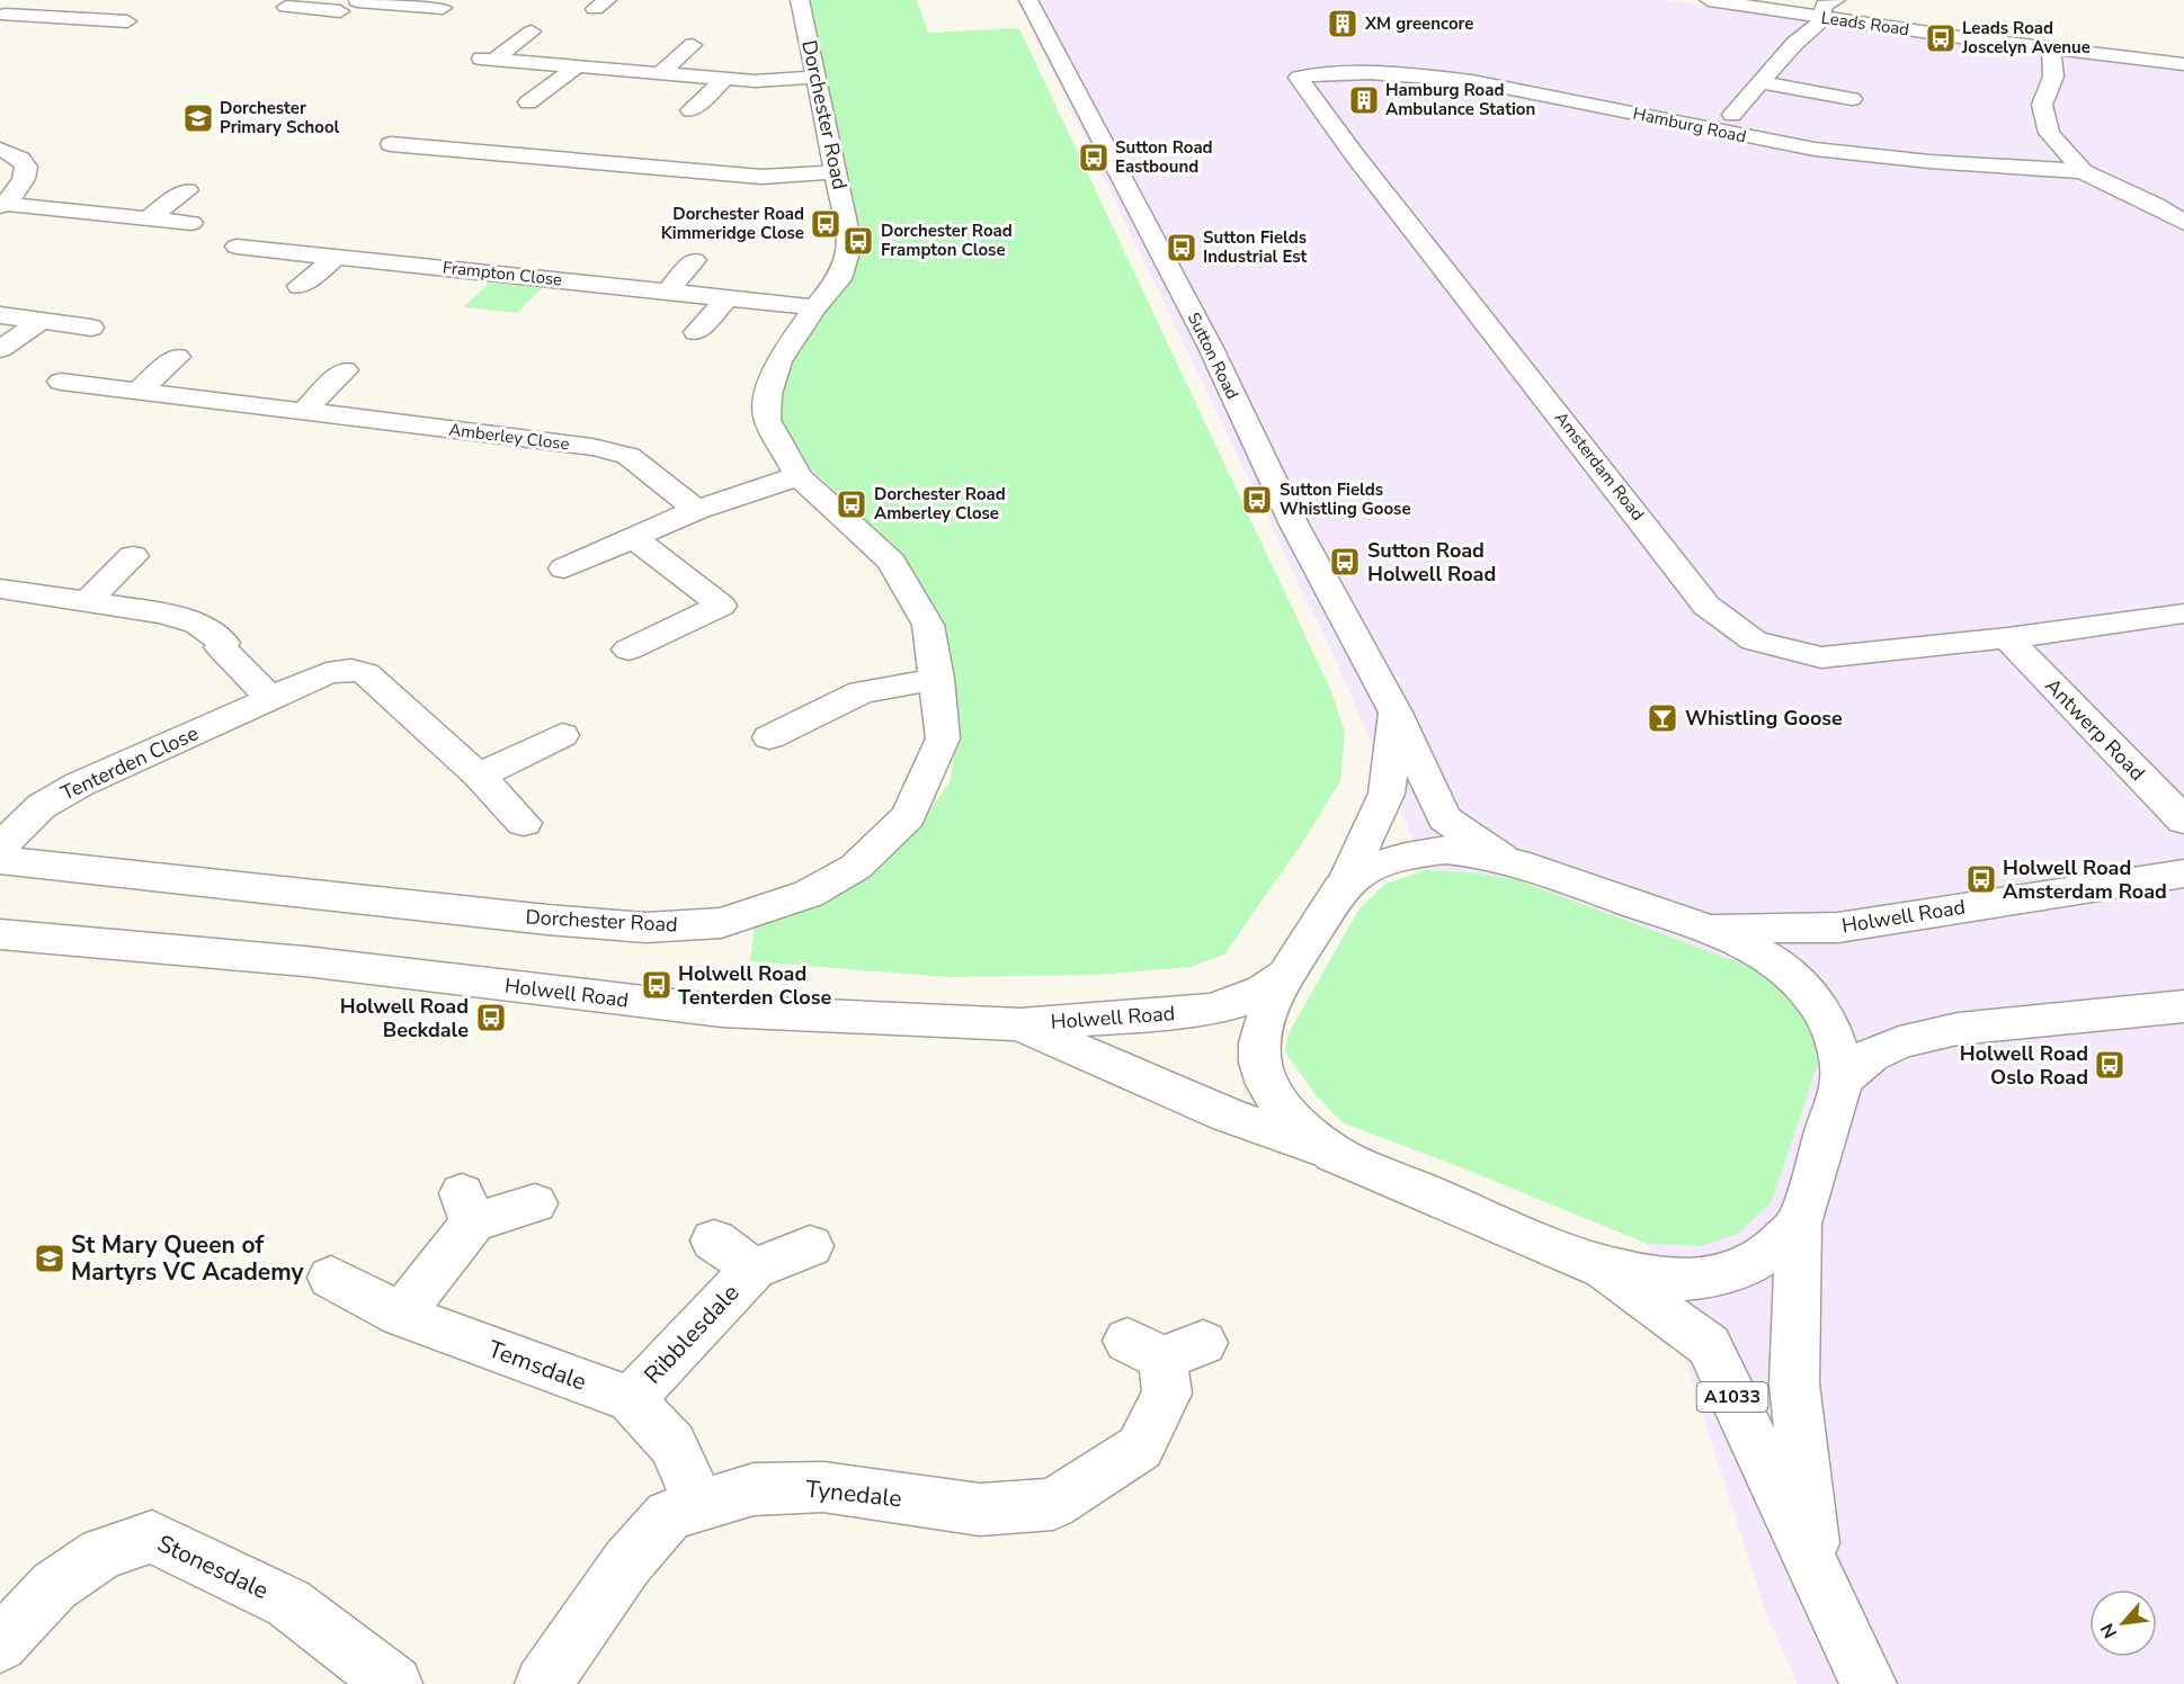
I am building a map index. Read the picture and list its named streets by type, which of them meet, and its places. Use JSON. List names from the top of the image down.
{
  "streets": {
    "main road": [
      "Leads Road",
      "Dorchester Road",
      "Hamburg Road",
      "Frampton Close",
      "Sutton Road",
      "Amberley Close",
      "Amsterdam Road",
      "Antwerp Road",
      "Tenterden Close",
      "Holwell Road",
      "Ribblesdale",
      "Temsdale",
      "A1033",
      "Tynedale",
      "Stonesdale"
    ]
  },
  "crossings": [
    ["Dorchester Road", "Frampton Close"],
    ["Hamburg Road", "Amsterdam Road"],
    ["Amsterdam Road", "Antwerp Road"],
    ["Ribblesdale", "Temsdale"],
    ["Temsdale", "Tynedale"]
  ],
  "places": {
    "building": ["XM greencore", "Hamburg Road Ambulance Station"],
    "bus stop": [
      "Leads Road Joscelyn Avenue",
      "Sutton Road Eastbound",
      "Dorchester Road Kimmeridge Close",
      "Dorchester Road Frampton Close",
      "Sutton Fields Industrial Est",
      "Sutton Fields Whistling Goose",
      "Dorchester Road Amberley Close",
      "Sutton Road Holwell Road",
      "Holwell Road Amsterdam Road",
      "Holwell Road Tenterden Close",
      "Holwell Road Beckdale",
      "Holwell Road Oslo Road"
    ],
    "school or university": ["Dorchester Primary School", "St Mary Queen of Martyrs VC Academy"],
    "bar": ["Whistling Goose"]
  },
  "north": "bottom left"
}
